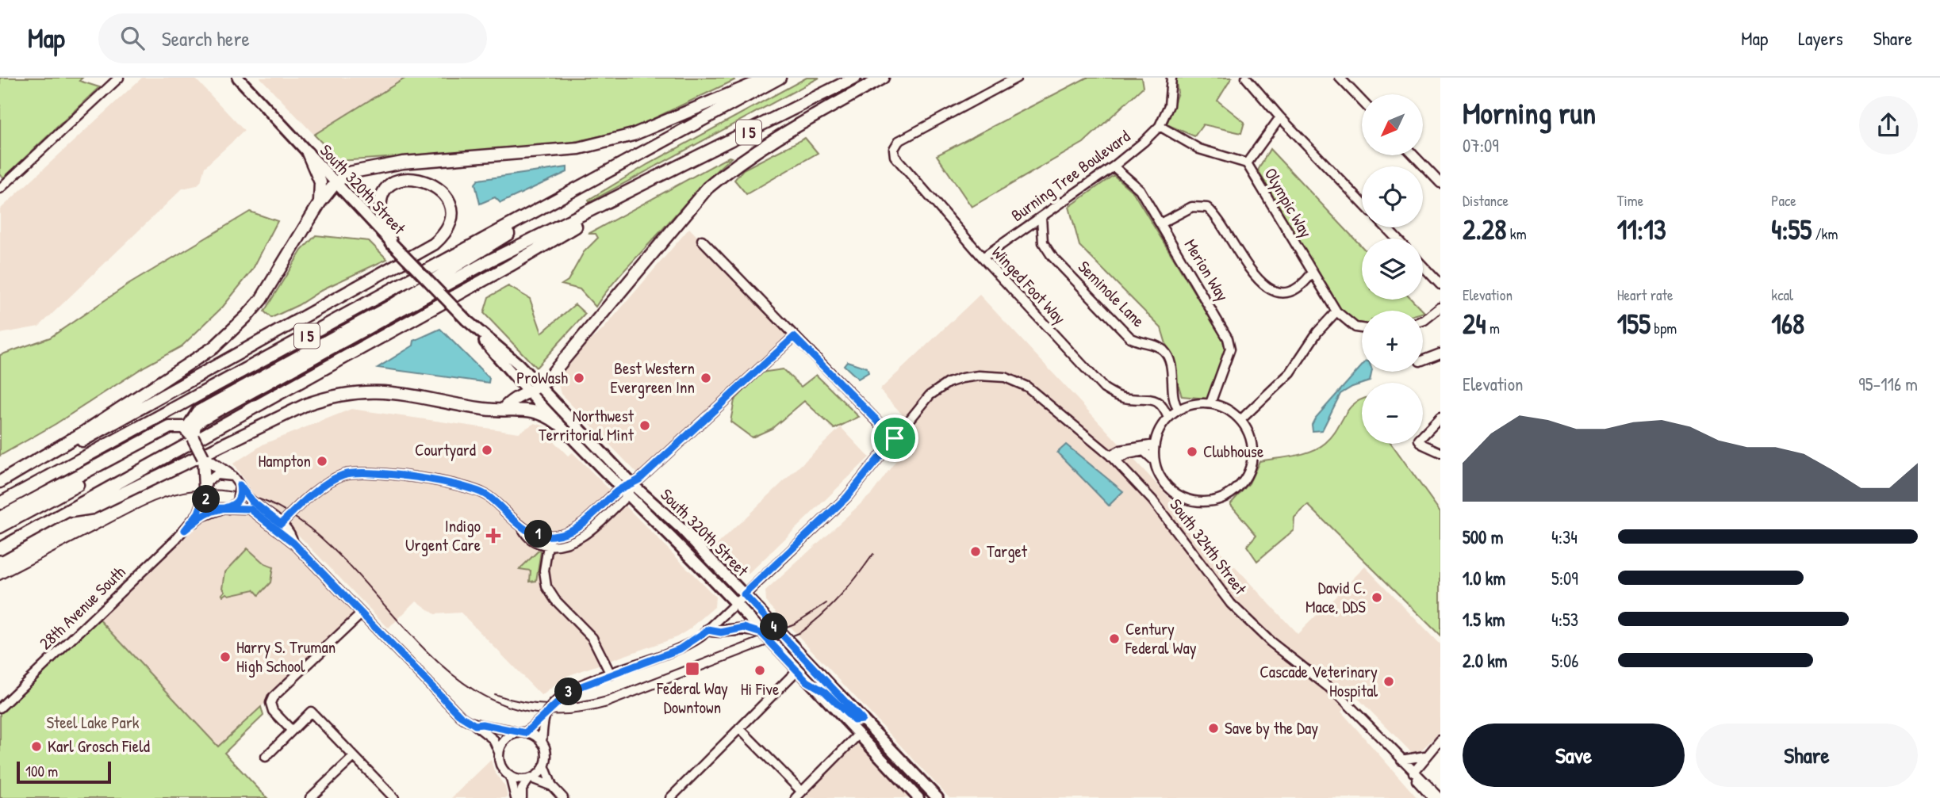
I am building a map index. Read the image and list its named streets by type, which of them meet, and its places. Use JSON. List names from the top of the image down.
{
  "streets": {
    "highway": ["I 5"],
    "main road": ["South 320th Street"],
    "street": [
      "Burning Tree Boulevard",
      "Olympic Way",
      "Merion Way",
      "Winged Foot Way",
      "Seminole Lane",
      "South 324th Street",
      "28th Avenue South"
    ]
  },
  "crossings": [
    ["Burning Tree Boulevard", "Olympic Way"],
    ["Burning Tree Boulevard", "Merion Way"],
    ["Burning Tree Boulevard", "Winged Foot Way"],
    ["Burning Tree Boulevard", "Seminole Lane"],
    ["Merion Way", "Winged Foot Way"],
    ["Winged Foot Way", "Seminole Lane"]
  ],
  "parks": ["Steel Lake Park"],
  "places": {
    "other": [
      "ProWash",
      "Best Western Evergreen Inn",
      "Northwest Territorial Mint",
      "Courtyard",
      "Clubhouse",
      "Hampton",
      "Target",
      "David C. Mace, DDS",
      "Century Federal Way",
      "Harry S. Truman High School",
      "Hi Five",
      "Cascade Veterinary Hospital",
      "Save by the Day",
      "Karl Grosch Field"
    ],
    "health": ["Indigo Urgent Care"],
    "transit": ["Federal Way Downtown"]
  },
  "scale_bar": "100 m",
  "north": "bottom left",
  "page": {
    "header": "Map",
    "search": "Search here",
    "nav": ["Map", "Layers", "Share"],
    "heading": ["Morning run", "07:09"],
    "map_buttons": ["+", "−"],
    "stats": [
      ["Distance", "2.28 km"],
      ["Time", "11:13"],
      ["Pace", "4:55 /km"],
      ["Elevation", "24 m"],
      ["Heart rate", "155 bpm"],
      ["kcal", "168"]
    ],
    "chart": ["Elevation", "95–116 m"],
    "pins": [
      "2",
      "1",
      "4",
      "3"
    ],
    "list": [
      {
        "name": "500 m",
        "note": "4:34"
      },
      {
        "name": "1.0 km",
        "note": "5:09"
      },
      {
        "name": "1.5 km",
        "note": "4:53"
      },
      {
        "name": "2.0 km",
        "note": "5:06"
      }
    ],
    "buttons": ["Save", "Share"],
    "scale": "100 m"
  }
}
